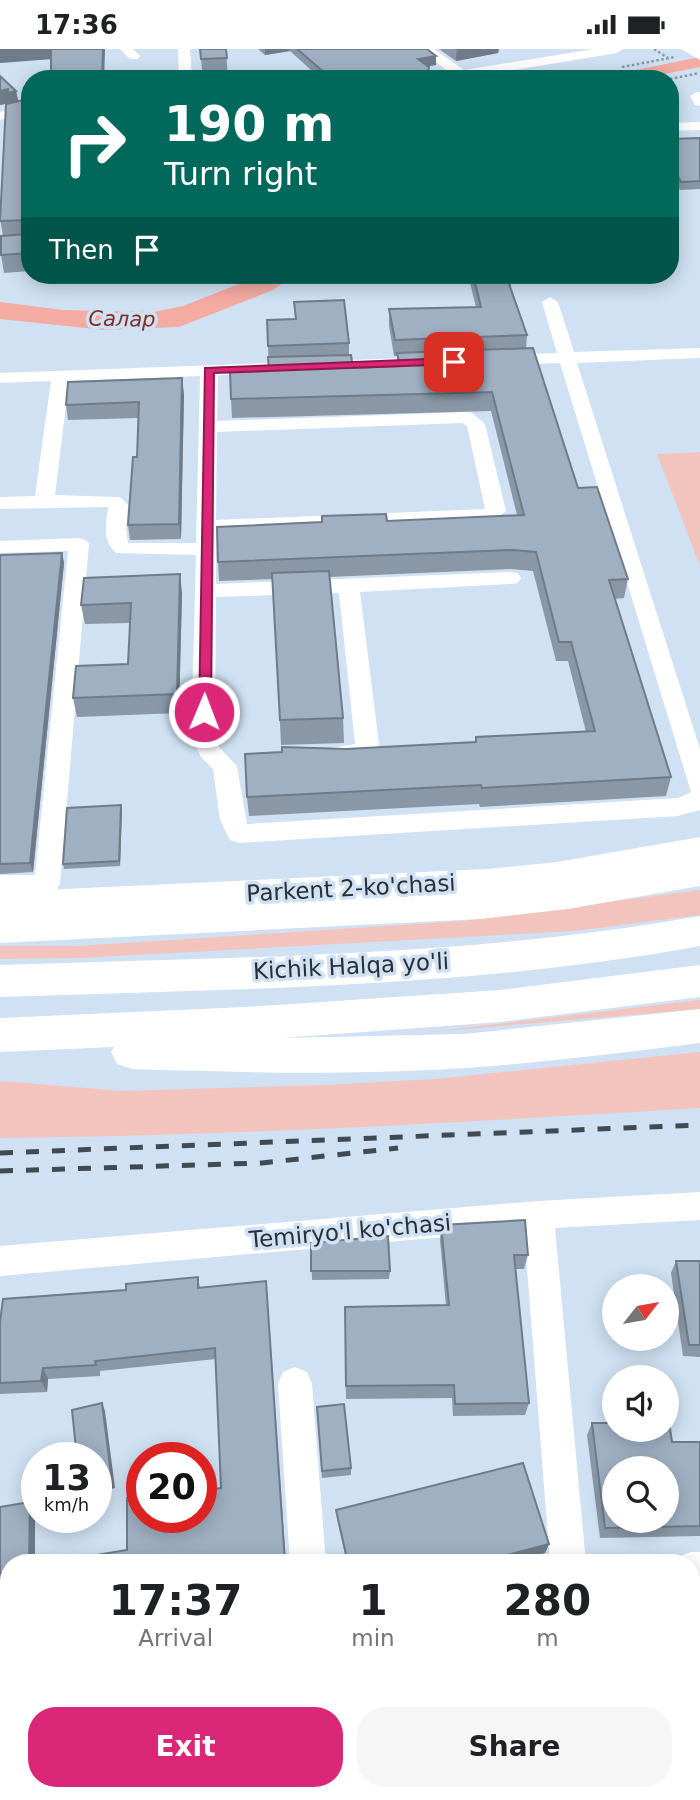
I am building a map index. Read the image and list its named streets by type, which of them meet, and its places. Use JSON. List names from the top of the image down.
{
  "streets": {
    "highway": ["Kichik Halqa yo'li"],
    "main road": ["Parkent 2-ko'chasi"],
    "street": ["Temiryo'l ko'chasi"]
  },
  "water": ["Салар"],
  "north": "top right",
  "page": {
    "status": "17:36",
    "turn": ["190 m", "Turn right"],
    "then": "Then",
    "speed": "13 km/h",
    "limit": "20",
    "eta": [
      "17:37",
      "Arrival",
      "1",
      "min",
      "280",
      "m"
    ],
    "buttons": ["Exit", "Share"]
  }
}
